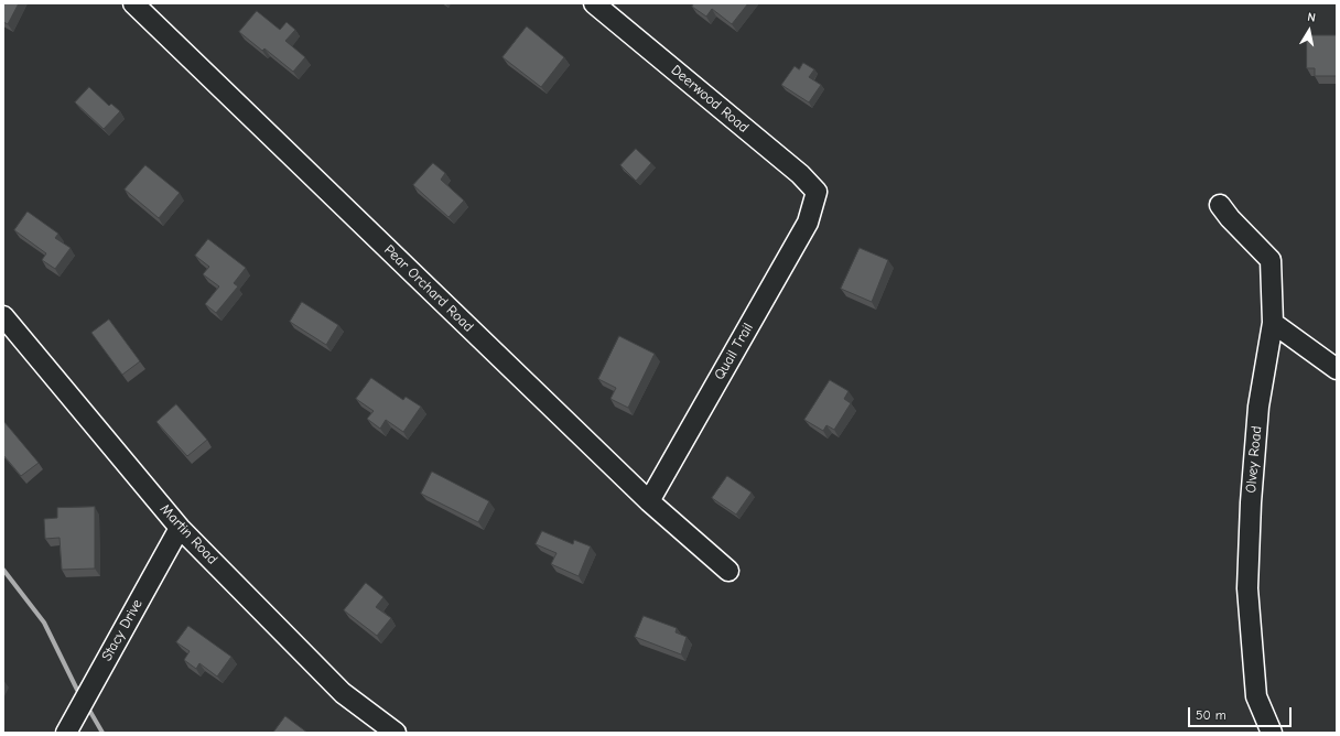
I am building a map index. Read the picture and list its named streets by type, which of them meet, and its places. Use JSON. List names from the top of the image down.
{
  "streets": {
    "street": [
      "Deerwood Road",
      "Pear Orchard Road",
      "Quail Trail",
      "Olvey Road",
      "Martin Road",
      "Stacy Drive"
    ]
  },
  "crossings": [
    ["Deerwood Road", "Quail Trail"],
    ["Pear Orchard Road", "Quail Trail"],
    ["Martin Road", "Stacy Drive"]
  ],
  "scale_bar": "50 m",
  "north": "top"
}
